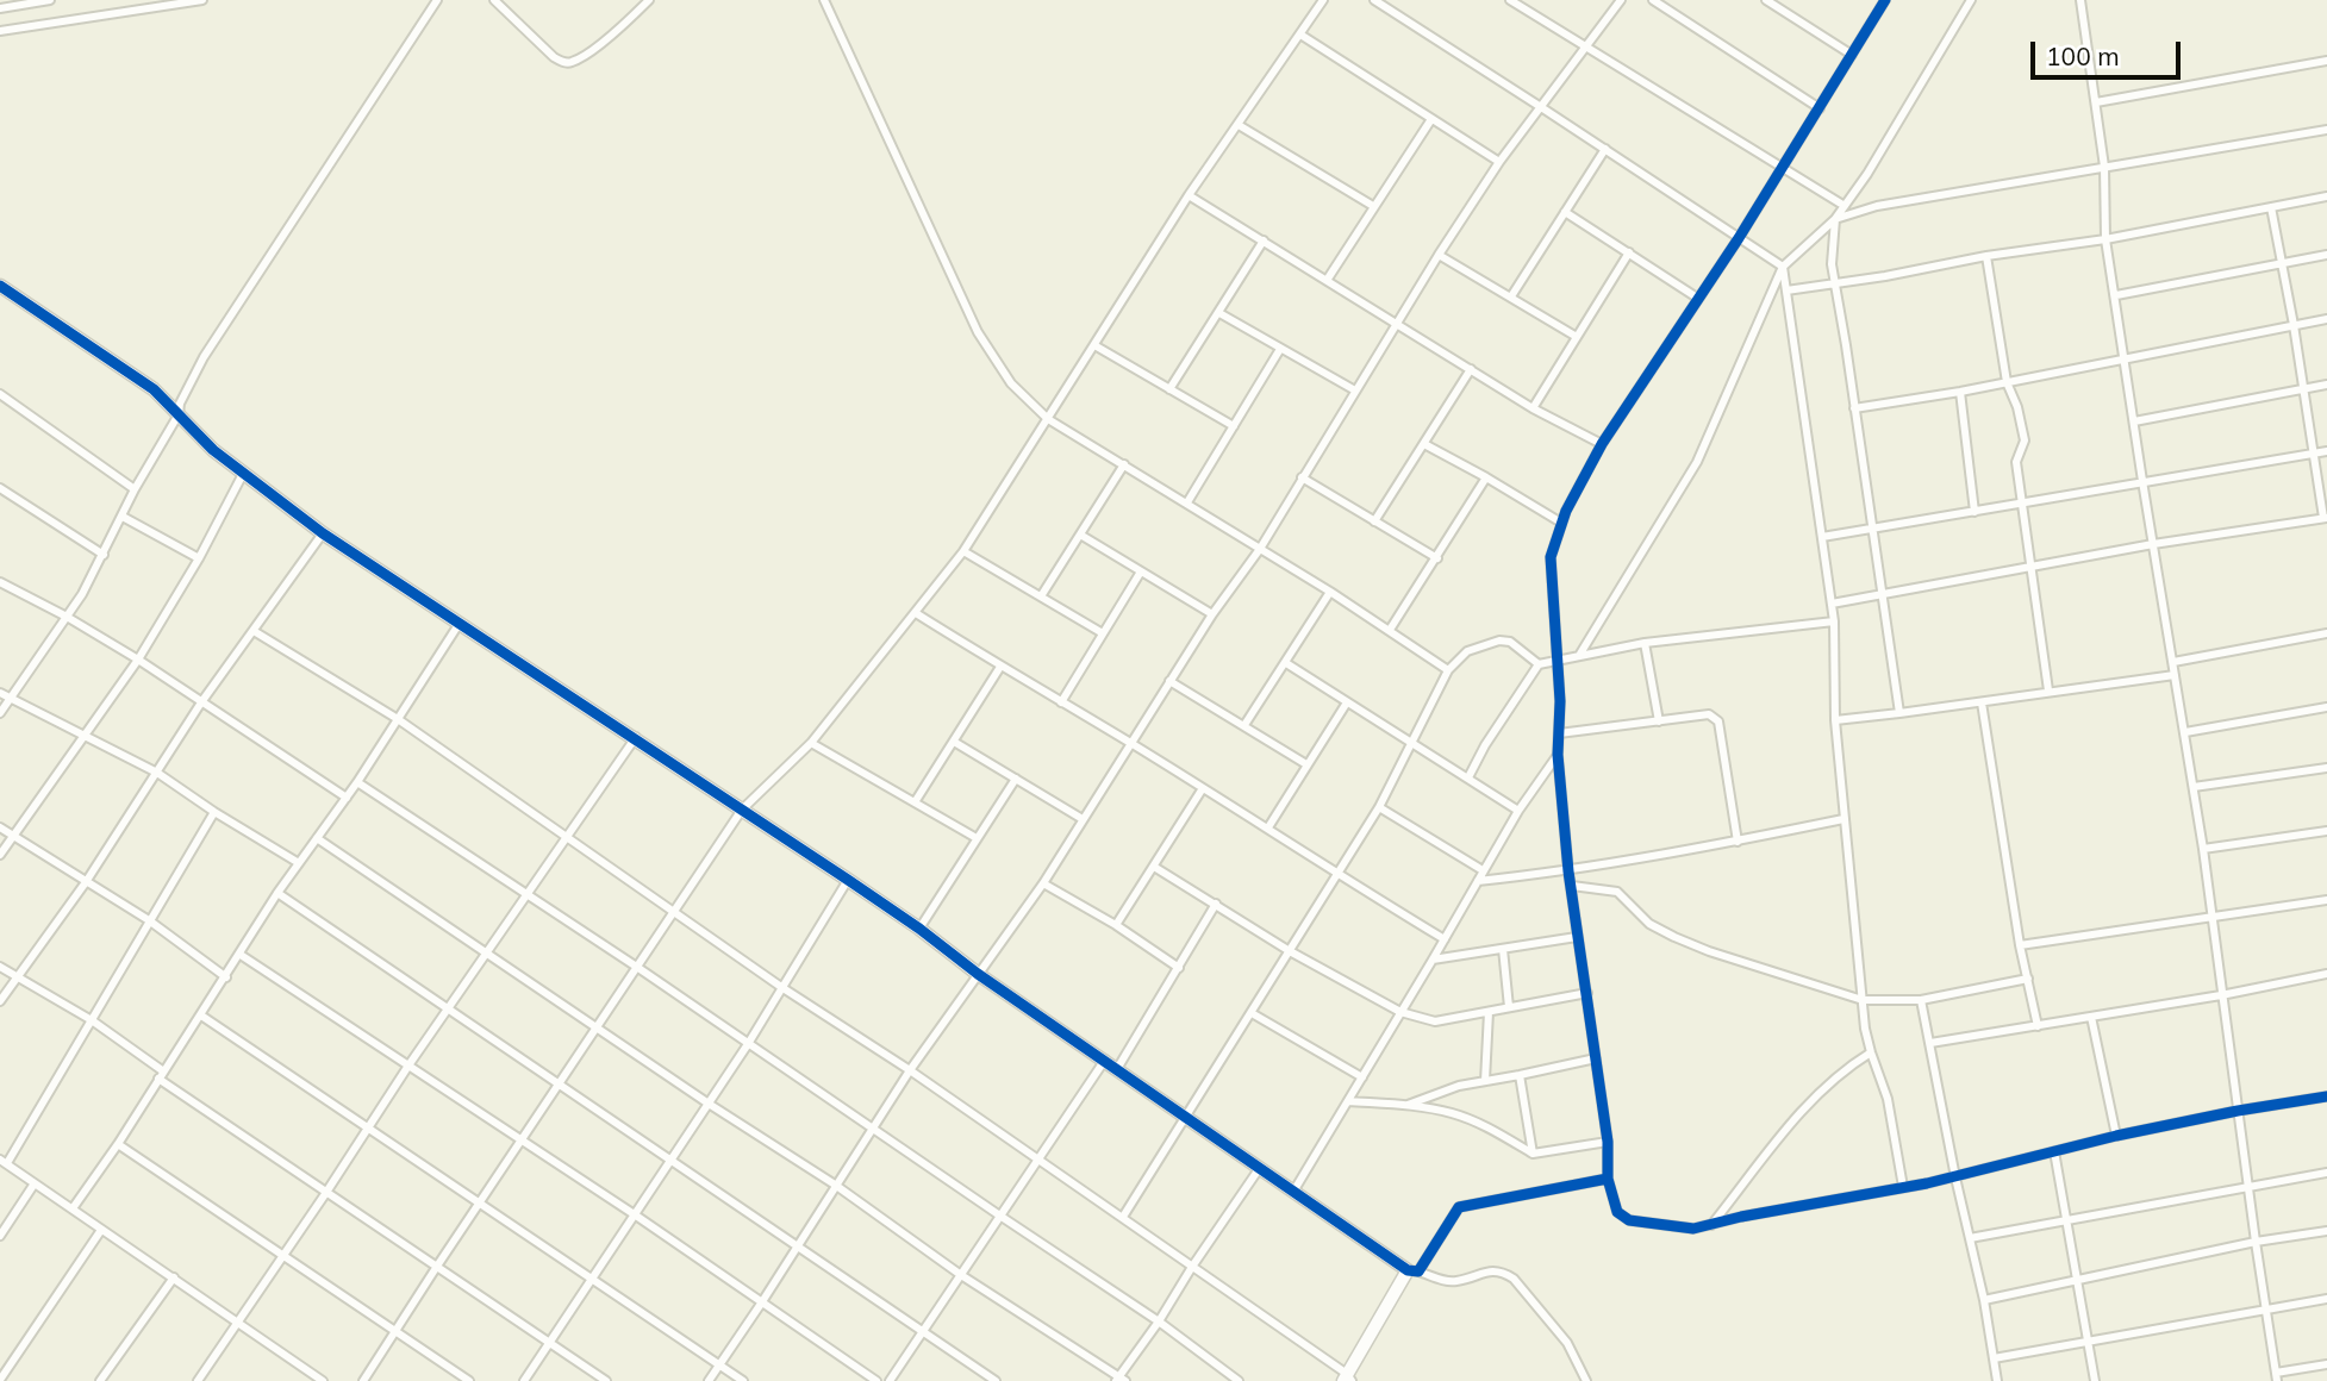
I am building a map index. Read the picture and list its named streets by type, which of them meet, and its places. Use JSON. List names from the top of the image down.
{
  "scale_bar": "100 m"
}
